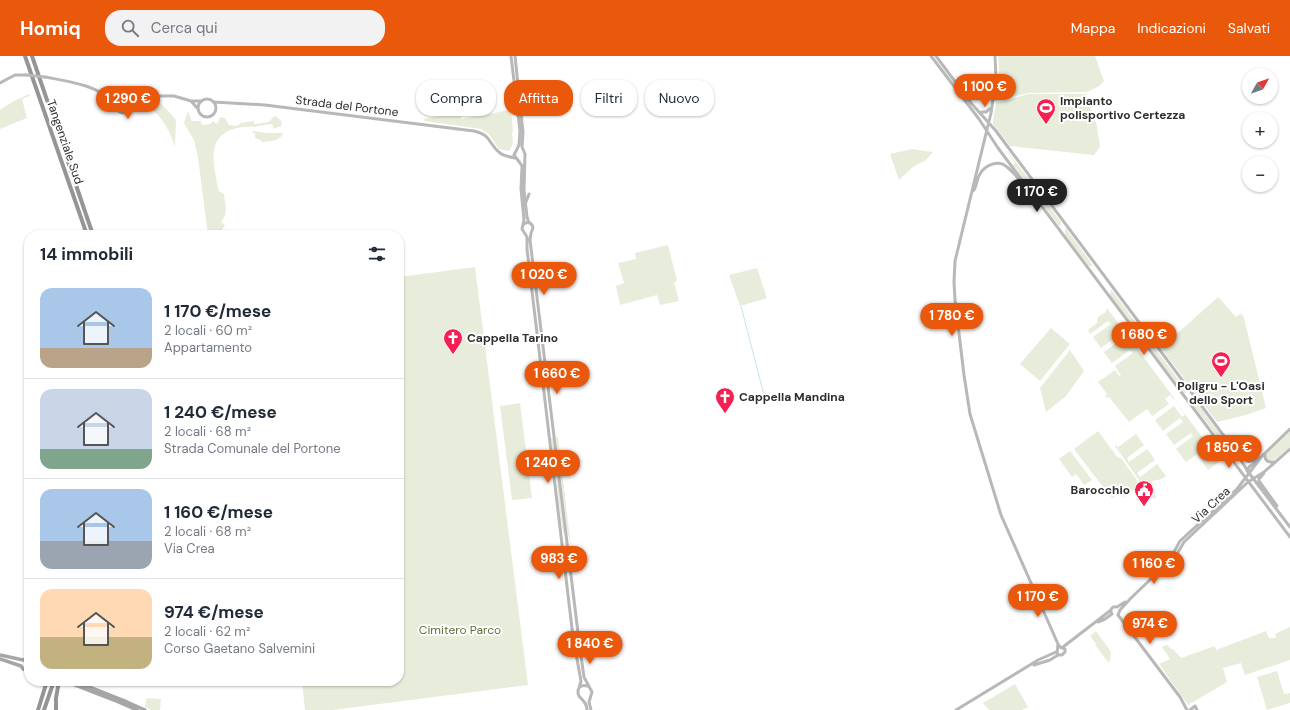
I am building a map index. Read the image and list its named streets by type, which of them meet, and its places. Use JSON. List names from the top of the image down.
{
  "streets": {
    "highway": ["Tangenziale Sud"],
    "street": ["Strada del Portone", "Via Crea"]
  },
  "parks": ["Cimitero Parco"],
  "places": {
    "sports": ["Impianto polisportivo Certezza", "Poligru - L'Oasi dello Sport"],
    "church": ["Cappella Tarino", "Cappella Mandina"],
    "public building": ["Barocchio"]
  },
  "north": "top right",
  "page": {
    "header": "Homiq",
    "search": "Cerca qui",
    "nav": ["Mappa", "Indicazioni", "Salvati"],
    "map_buttons": ["+", "−"],
    "price": [
      "1 100 €",
      "1 290 €",
      "1 170 €",
      "1 020 €",
      "1 780 €",
      "1 680 €",
      "1 660 €",
      "1 850 €",
      "1 240 €",
      "983 €",
      "1 160 €",
      "1 170 €",
      "974 €",
      "1 840 €"
    ],
    "chip": [
      "Compra",
      "Affitta",
      "Filtri",
      "Nuovo"
    ],
    "heading": "14 immobili",
    "list": [
      {
        "name": "1 170 €/mese",
        "note": "2 locali · 60 m² · Appartamento"
      },
      {
        "name": "1 240 €/mese",
        "note": "2 locali · 68 m² · Strada Comunale del Portone"
      },
      {
        "name": "1 160 €/mese",
        "note": "2 locali · 68 m² · Via Crea"
      },
      {
        "name": "974 €/mese",
        "note": "2 locali · 62 m² · Corso Gaetano Salvemini"
      }
    ]
  }
}
